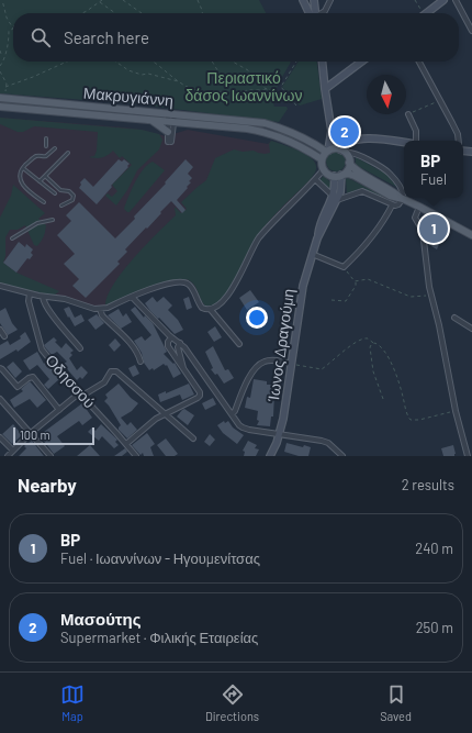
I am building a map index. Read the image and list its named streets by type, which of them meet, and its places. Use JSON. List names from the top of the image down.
{
  "streets": {
    "main road": ["Μακρυγιάννη"],
    "street": ["Ίωνος Δραγούμη", "Οδησσού"]
  },
  "parks": ["Περιαστικό δάσος Ιωαννίνων"],
  "scale_bar": "100 m",
  "north": "bottom",
  "page": {
    "search": "Search here",
    "pins": ["2", "1"],
    "popup": ["BP", "Fuel"],
    "scale": "100 m",
    "heading": ["Nearby", "2 results"],
    "list": [
      {
        "mark": "1",
        "name": "BP",
        "note": "Fuel · Ιωαννίνων - Ηγουμενίτσας",
        "value": "240 m"
      },
      {
        "mark": "2",
        "name": "Μασούτης",
        "note": "Supermarket · Φιλικής Εταιρείας",
        "value": "250 m"
      }
    ],
    "nav": ["Map", "Directions", "Saved"]
  }
}
